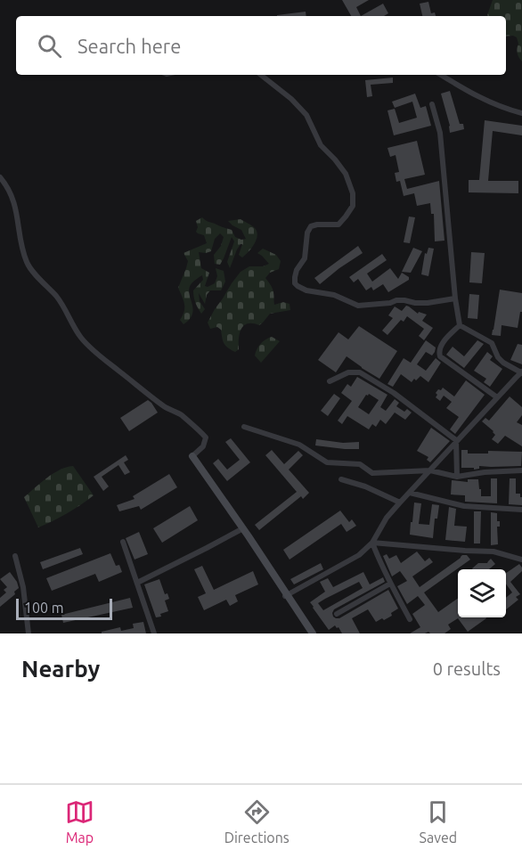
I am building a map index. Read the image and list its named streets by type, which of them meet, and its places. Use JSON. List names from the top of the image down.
{
  "scale_bar": "100 m",
  "page": {
    "search": "Search here",
    "scale": "100 m",
    "heading": ["Nearby", "0 results"],
    "nav": ["Map", "Directions", "Saved"]
  }
}
